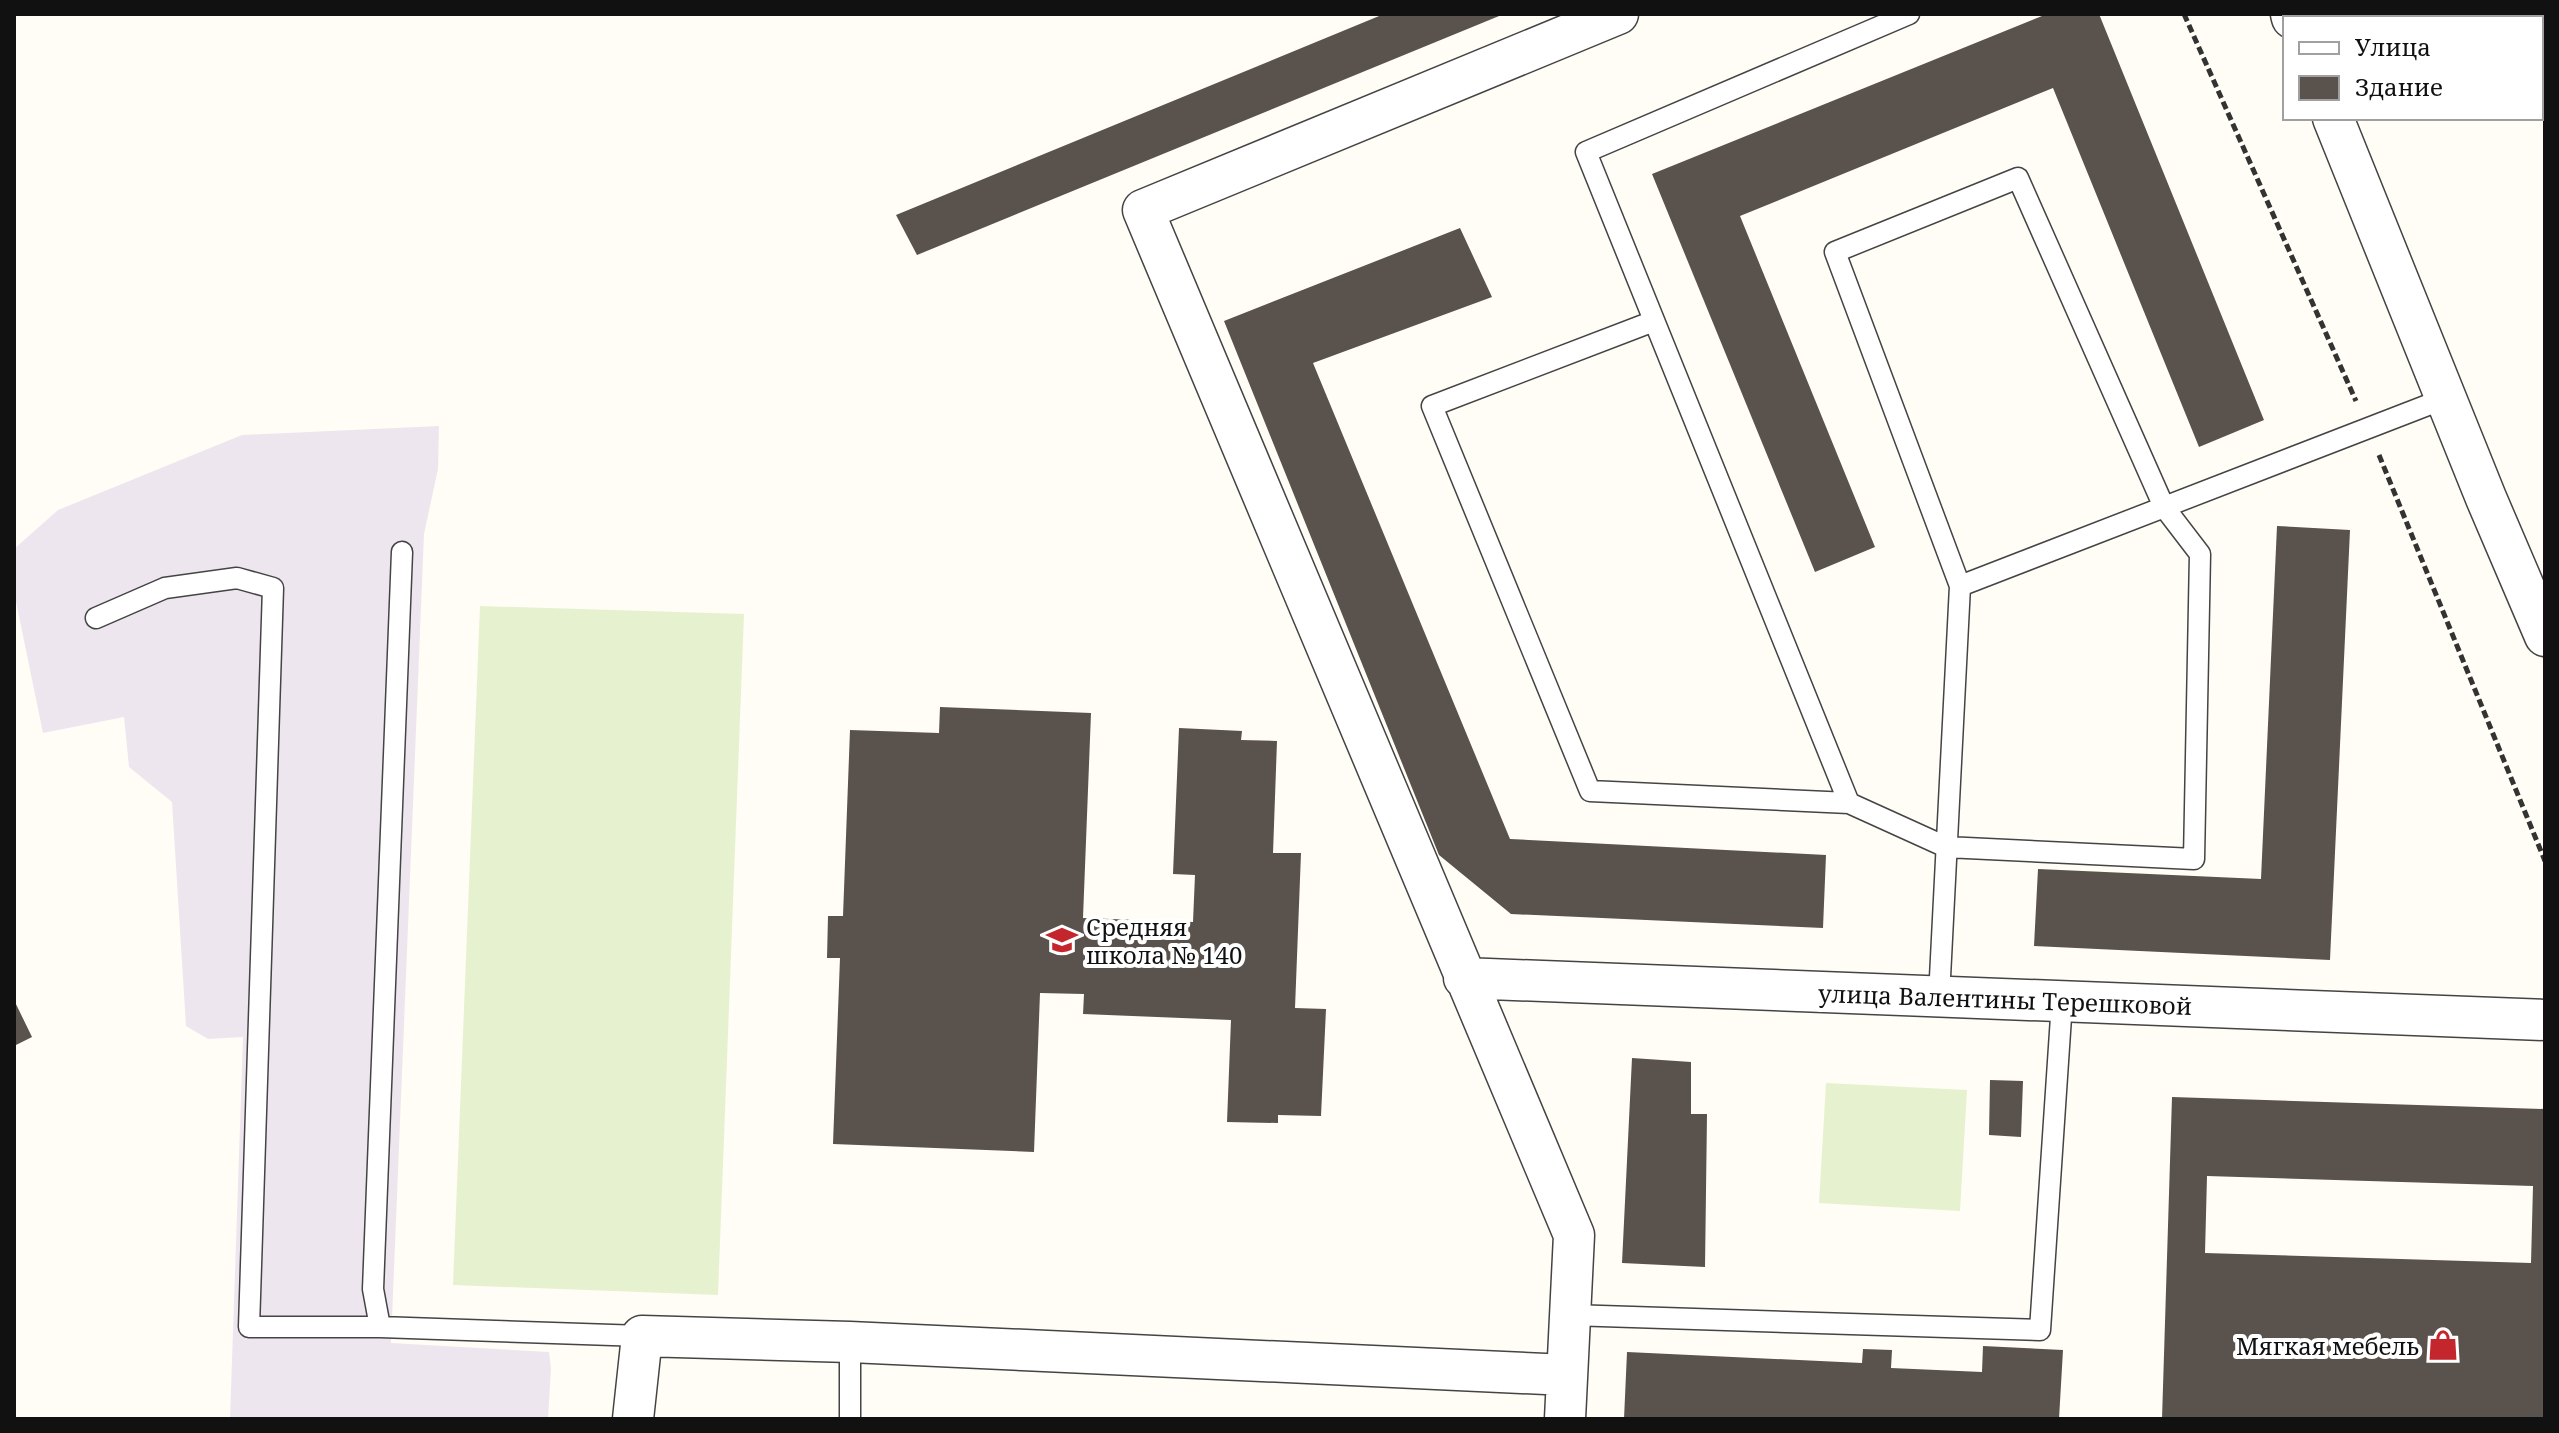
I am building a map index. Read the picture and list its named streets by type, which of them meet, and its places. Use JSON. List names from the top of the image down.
{
  "streets": {
    "street": ["улица Валентины Терешковой"]
  },
  "places": {
    "school or university": ["Средняя школа № 140"],
    "shop": ["Мягкая мебель"]
  },
  "legend": ["Улица", "Здание"]
}
